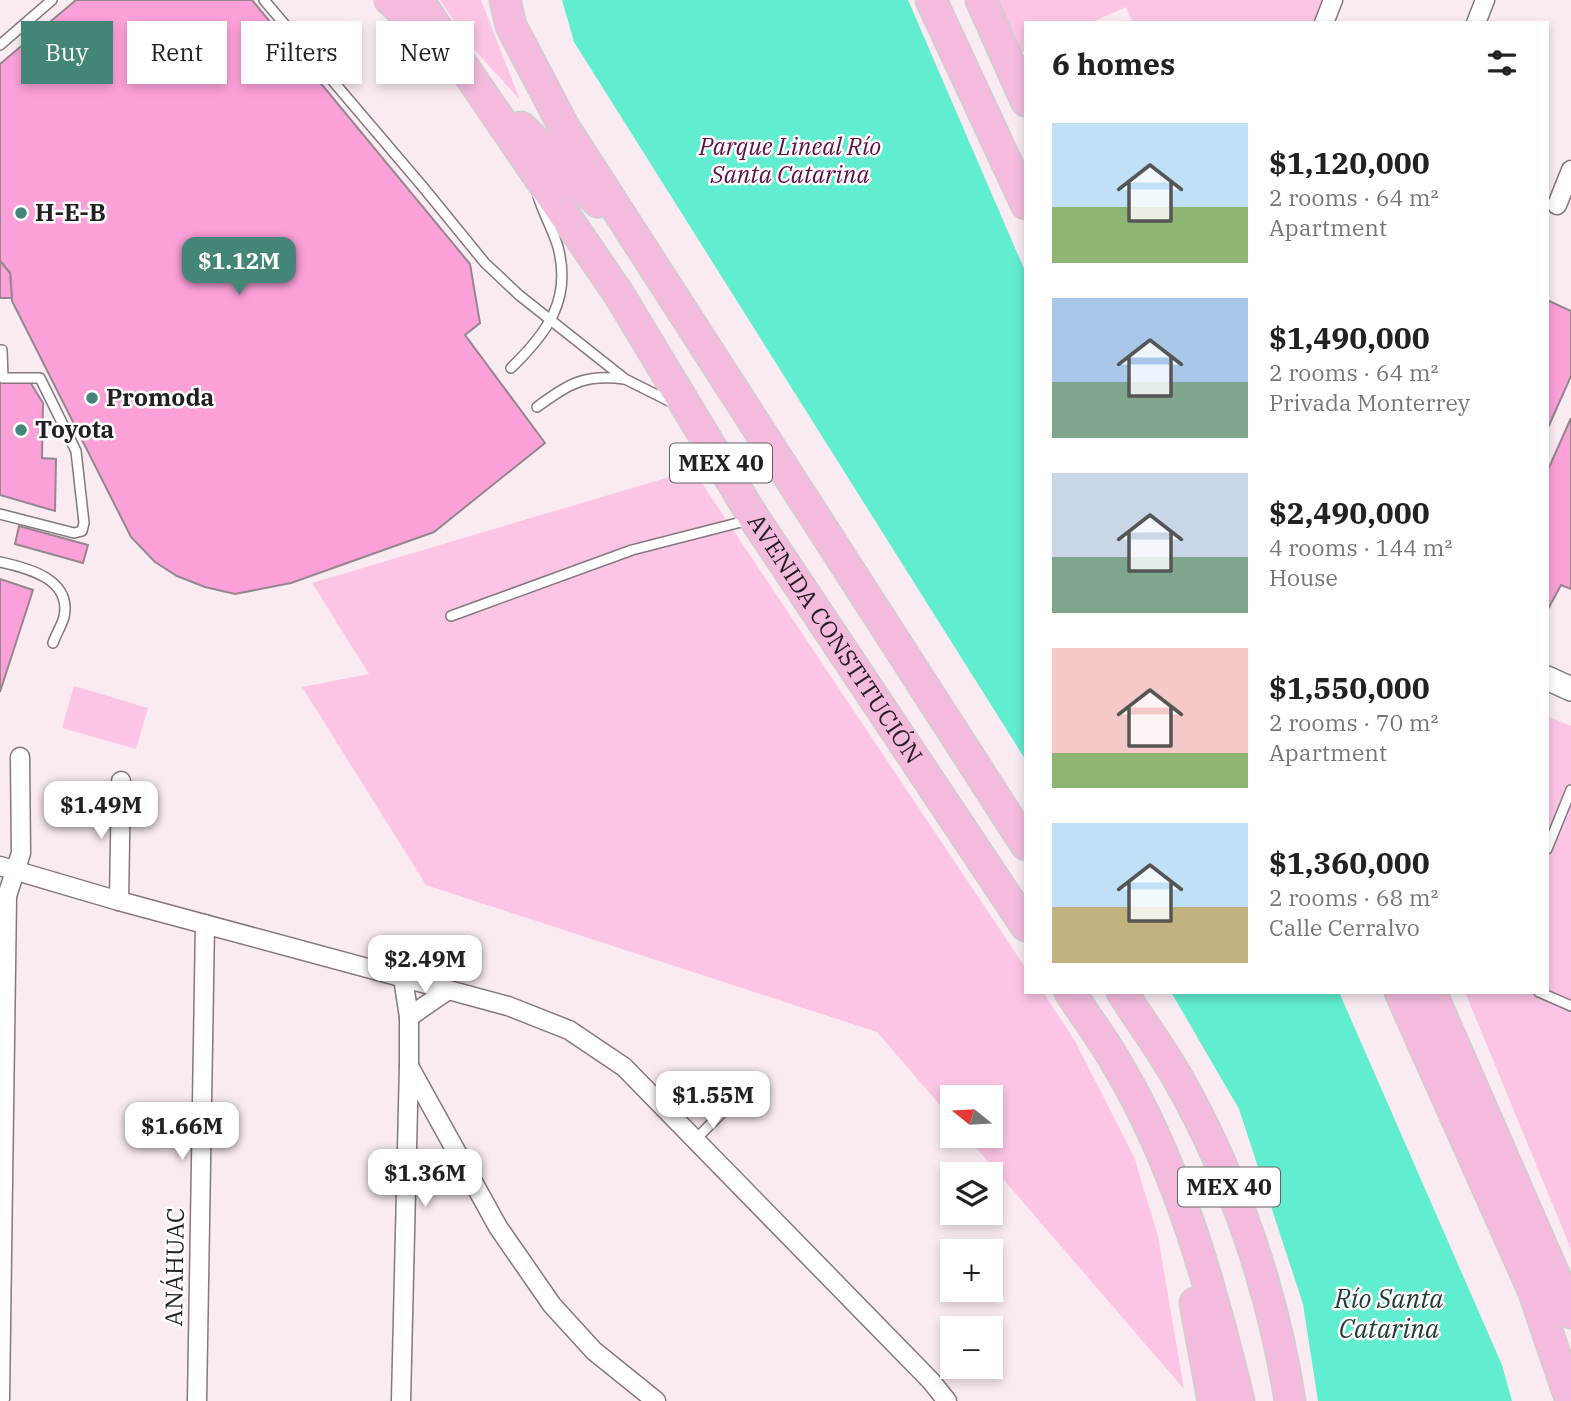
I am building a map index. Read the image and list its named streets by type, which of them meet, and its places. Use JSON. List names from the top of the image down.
{
  "streets": {
    "highway": ["MEX 40", "AVENIDA CONSTITUCIÓN"],
    "street": ["ANÁHUAC"]
  },
  "water": ["Río Santa Catarina"],
  "parks": ["Parque Lineal Río Santa Catarina"],
  "places": ["H-E-B", "Promoda", "Toyota"],
  "north": "left",
  "page": {
    "chip": [
      "Buy",
      "Rent",
      "Filters",
      "New"
    ],
    "heading": "6 homes",
    "list": [
      {
        "name": "$1,120,000",
        "note": "2 rooms · 64 m² · Apartment"
      },
      {
        "name": "$1,490,000",
        "note": "2 rooms · 64 m² · Privada Monterrey"
      },
      {
        "name": "$2,490,000",
        "note": "4 rooms · 144 m² · House"
      },
      {
        "name": "$1,550,000",
        "note": "2 rooms · 70 m² · Apartment"
      },
      {
        "name": "$1,360,000",
        "note": "2 rooms · 68 m² · Calle Cerralvo"
      }
    ],
    "price": [
      "$1.12M",
      "$1.49M",
      "$2.49M",
      "$1.55M",
      "$1.66M",
      "$1.36M"
    ],
    "map_buttons": ["+", "−"]
  }
}
